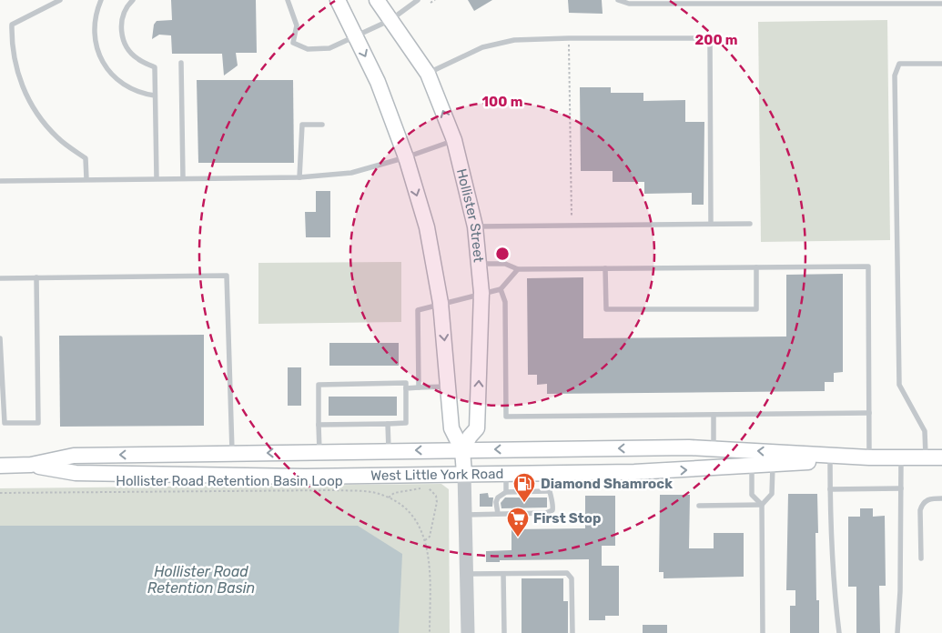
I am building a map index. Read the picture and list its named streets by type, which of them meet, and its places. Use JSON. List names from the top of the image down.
{
  "streets": {
    "main road": ["Hollister Street", "West Little York Road"],
    "path": ["Hollister Road Retention Basin Loop"]
  },
  "crossings": [
    ["Hollister Street", "West Little York Road"]
  ],
  "water": ["Hollister Road Retention Basin"],
  "places": {
    "fuel station": ["Diamond Shamrock"],
    "supermarket": ["First Stop"]
  },
  "rings": ["200 m", "100 m"]
}
